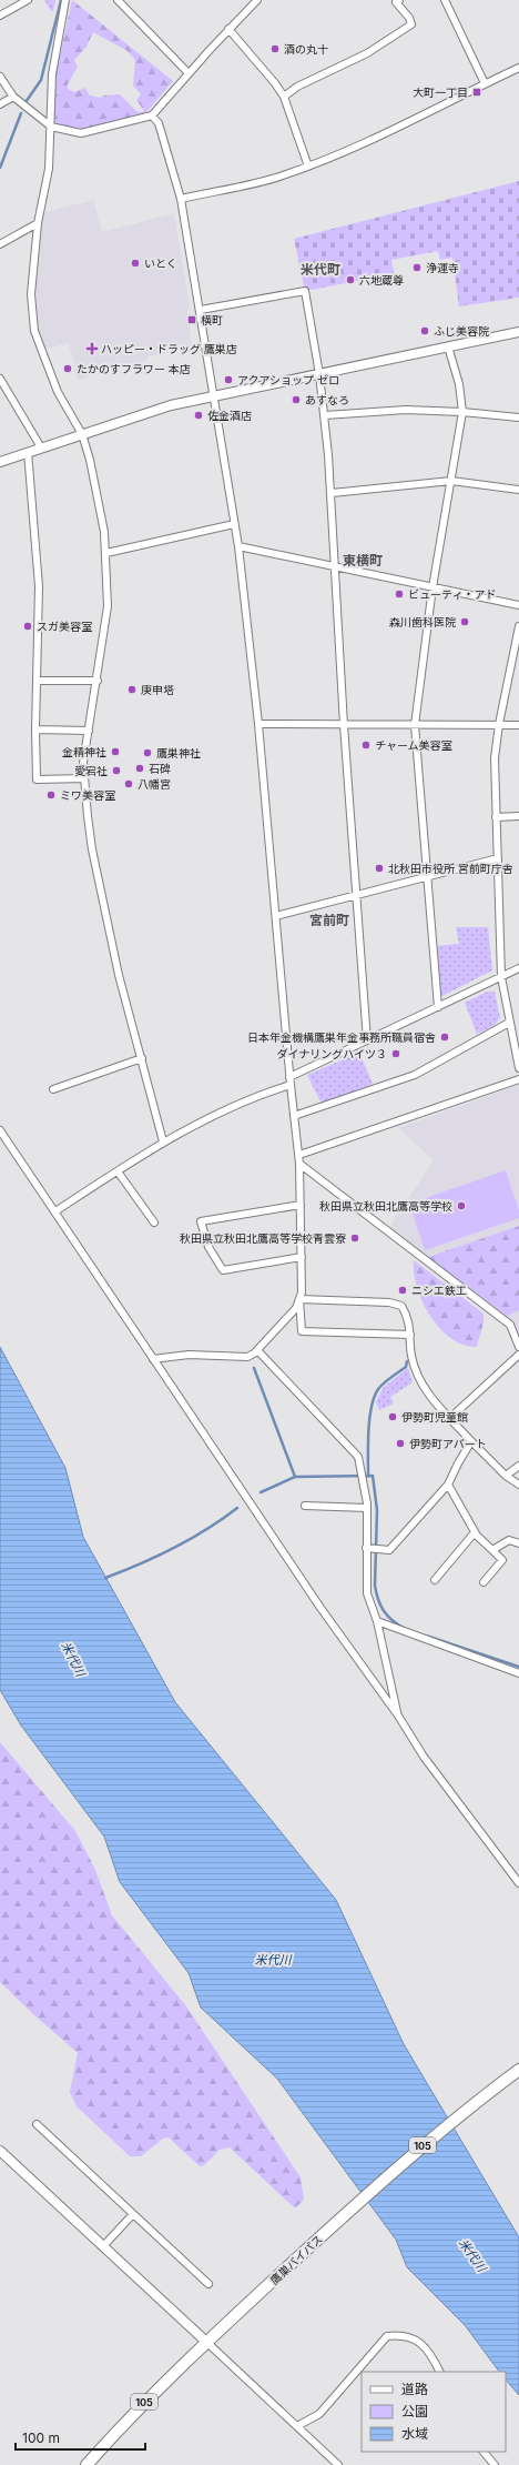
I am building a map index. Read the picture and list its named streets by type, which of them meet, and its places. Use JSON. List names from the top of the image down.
{
  "streets": {
    "highway": ["105", "鷹巣バイパス"]
  },
  "districts": ["米代町", "東横町", "宮前町"],
  "water": ["米代川"],
  "places": {
    "other": [
      "酒の丸十",
      "いとく",
      "浄運寺",
      "六地蔵尊",
      "ふじ美容院",
      "たかのすフラワー 本店",
      "アクアショップ ゼロ",
      "あすなろ",
      "佐金酒店",
      "ビューティ・アド",
      "森川歯科医院",
      "スガ美容室",
      "庚申塔",
      "チャーム美容室",
      "金精神社",
      "鷹巣神社",
      "石碑",
      "愛宕社",
      "八幡宮",
      "ミワ美容室",
      "北秋田市役所 宮前町庁舎",
      "日本年金機構鷹巣年金事務所職員宿舎",
      "ダイナリングハイツ３",
      "秋田県立秋田北鷹高等学校",
      "秋田県立秋田北鷹高等学校青雲寮",
      "ニシエ鉄工",
      "伊勢町児童館",
      "伊勢町アパート"
    ],
    "transit": ["大町一丁目", "横町"],
    "health": ["ハッピー・ドラッグ 鷹巣店"]
  },
  "legend": ["道路", "公園", "水域"],
  "scale_bar": "100 m"
}
